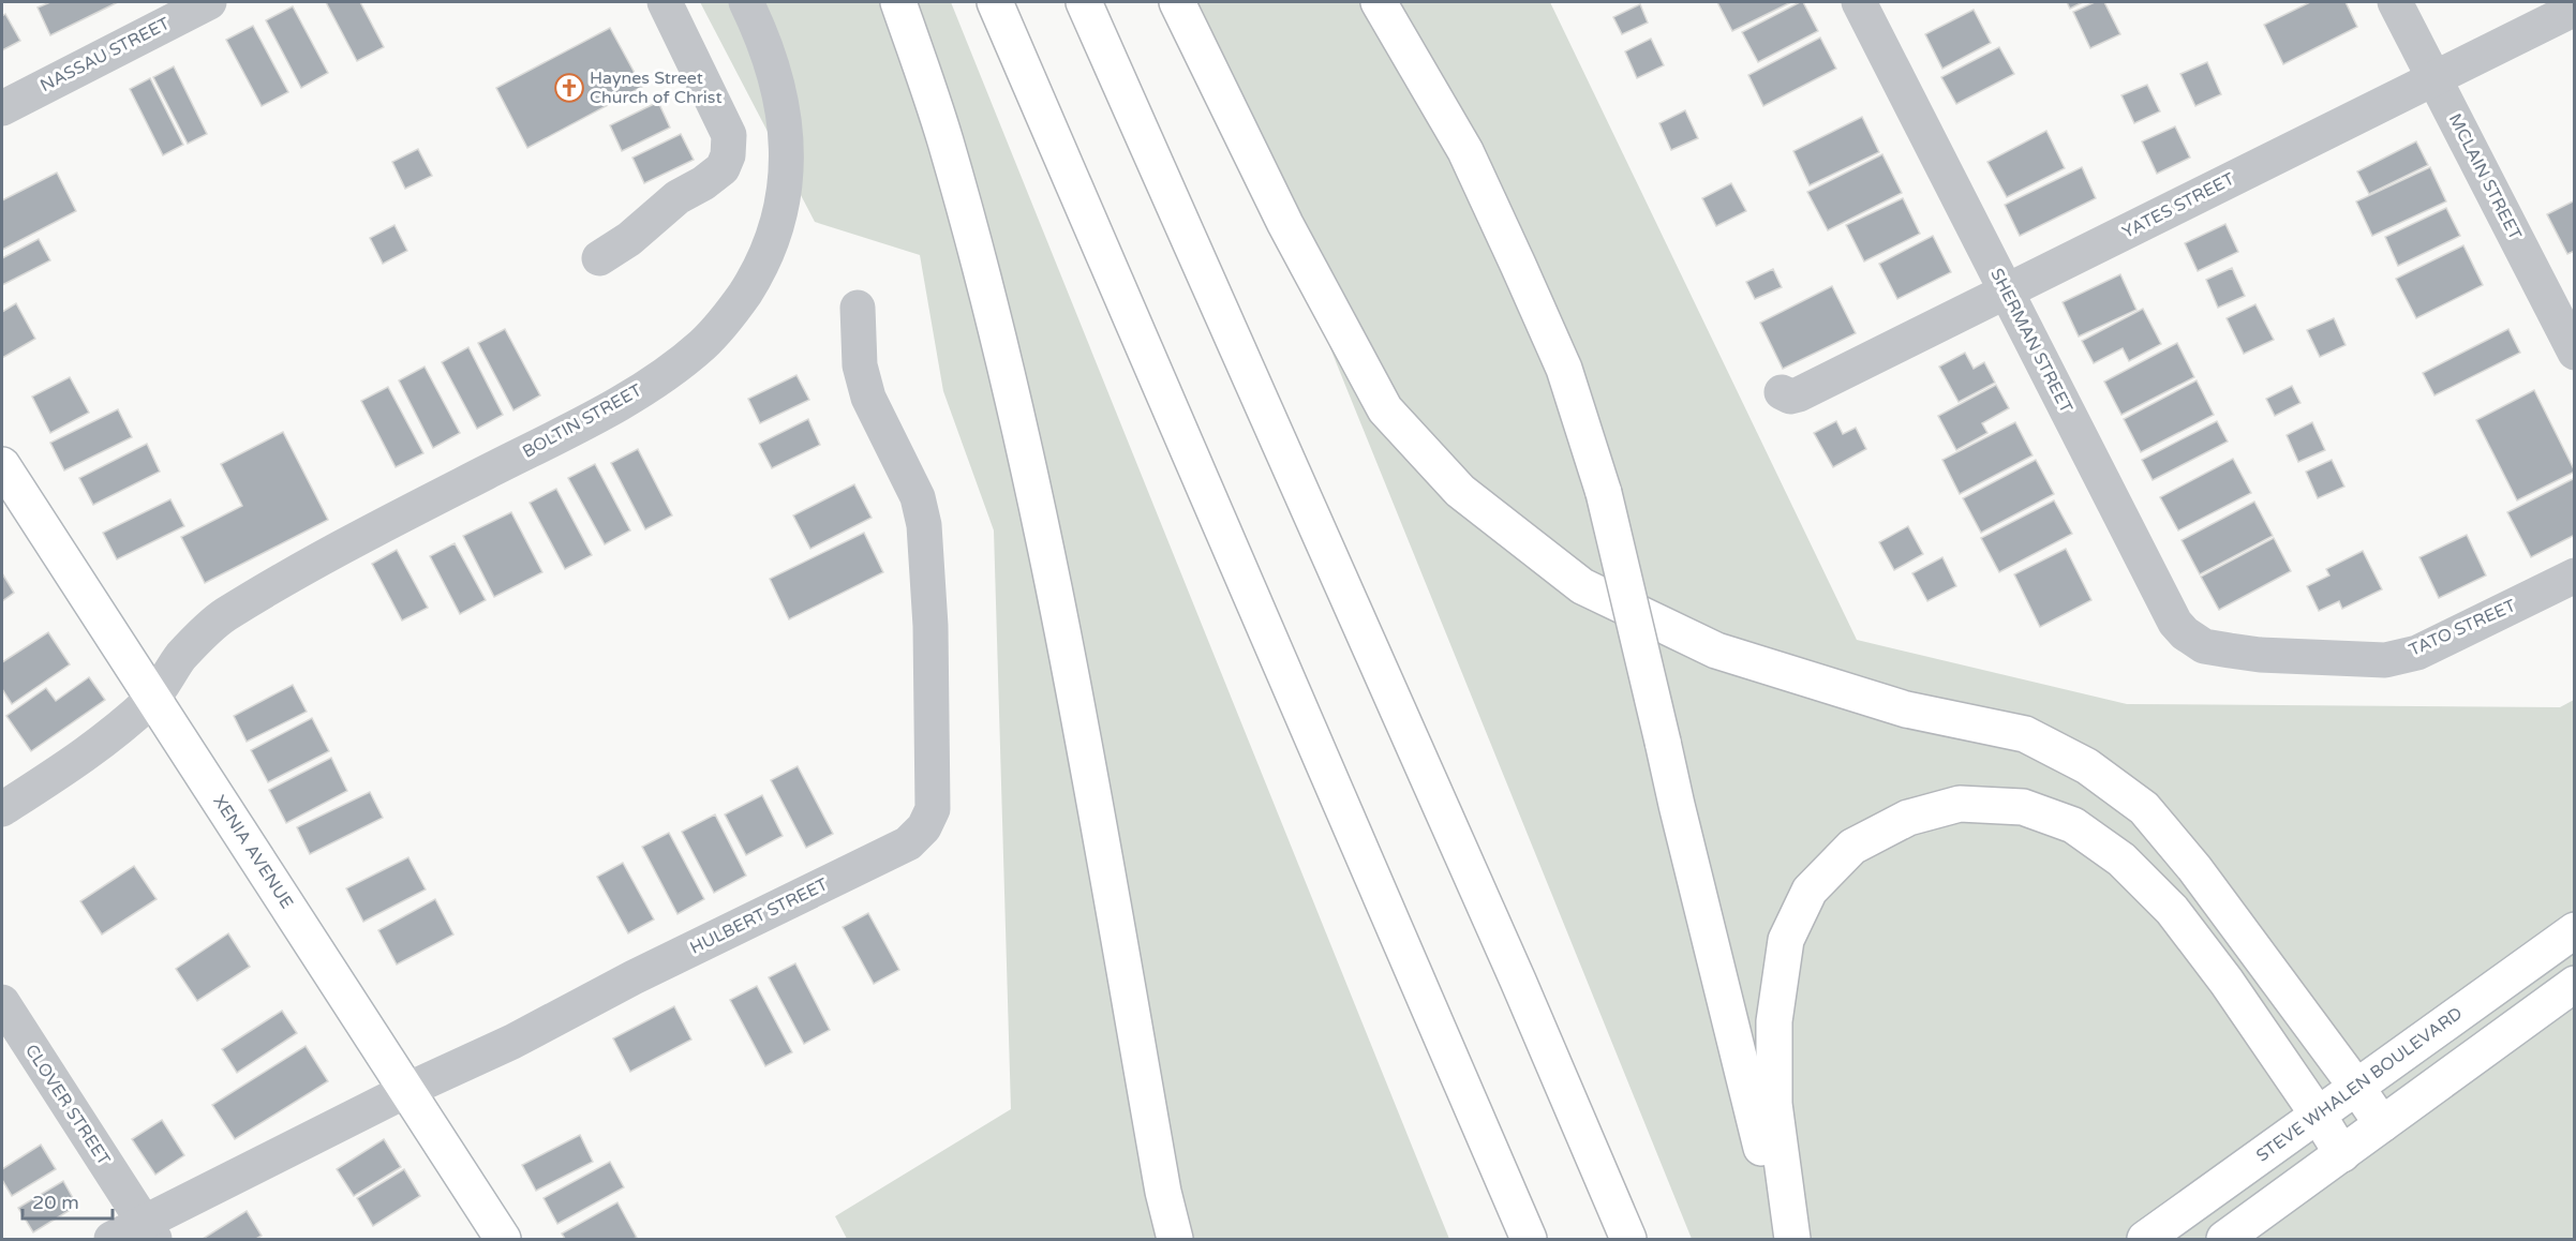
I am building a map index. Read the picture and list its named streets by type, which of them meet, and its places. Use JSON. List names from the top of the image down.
{
  "streets": {
    "main road": ["XENIA AVENUE", "STEVE WHALEN BOULEVARD"],
    "street": [
      "NASSAU STREET",
      "MCLAIN STREET",
      "YATES STREET",
      "SHERMAN STREET",
      "BOLTIN STREET",
      "TATO STREET",
      "HULBERT STREET",
      "CLOVER STREET"
    ]
  },
  "crossings": [
    ["MCLAIN STREET", "YATES STREET"],
    ["YATES STREET", "SHERMAN STREET"],
    ["SHERMAN STREET", "TATO STREET"],
    ["BOLTIN STREET", "XENIA AVENUE"],
    ["XENIA AVENUE", "HULBERT STREET"],
    ["HULBERT STREET", "CLOVER STREET"]
  ],
  "places": {
    "church": ["Haynes Street Church of Christ"]
  },
  "scale_bar": "20 m"
}
